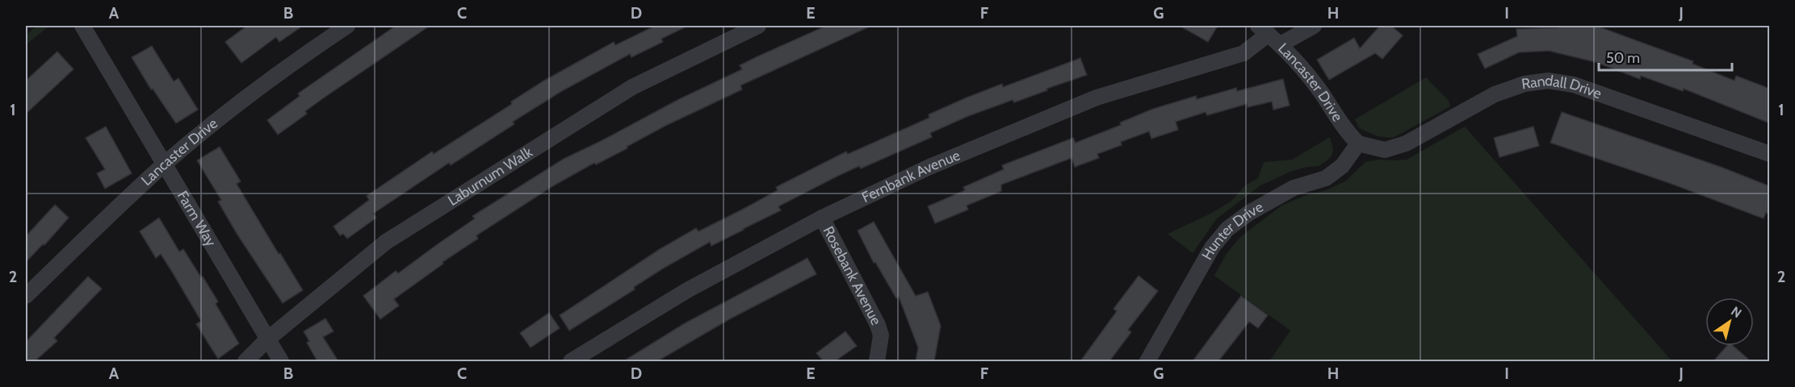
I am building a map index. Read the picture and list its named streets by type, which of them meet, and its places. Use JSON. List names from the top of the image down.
{
  "streets": {
    "street": [
      "Lancaster Drive",
      "Randall Drive",
      "Laburnum Walk",
      "Fernbank Avenue",
      "Farm Way",
      "Hunter Drive",
      "Rosebank Avenue"
    ]
  },
  "crossings": [
    ["Lancaster Drive", "Randall Drive"],
    ["Lancaster Drive", "Fernbank Avenue"],
    ["Lancaster Drive", "Farm Way"],
    ["Lancaster Drive", "Hunter Drive"],
    ["Randall Drive", "Hunter Drive"],
    ["Laburnum Walk", "Farm Way"],
    ["Fernbank Avenue", "Rosebank Avenue"]
  ],
  "scale_bar": "50 m",
  "north": "top right",
  "grid": {
    "columns": [
      "A",
      "B",
      "C",
      "D",
      "E",
      "F",
      "G",
      "H",
      "I",
      "J"
    ],
    "rows": ["1", "2"]
  }
}
